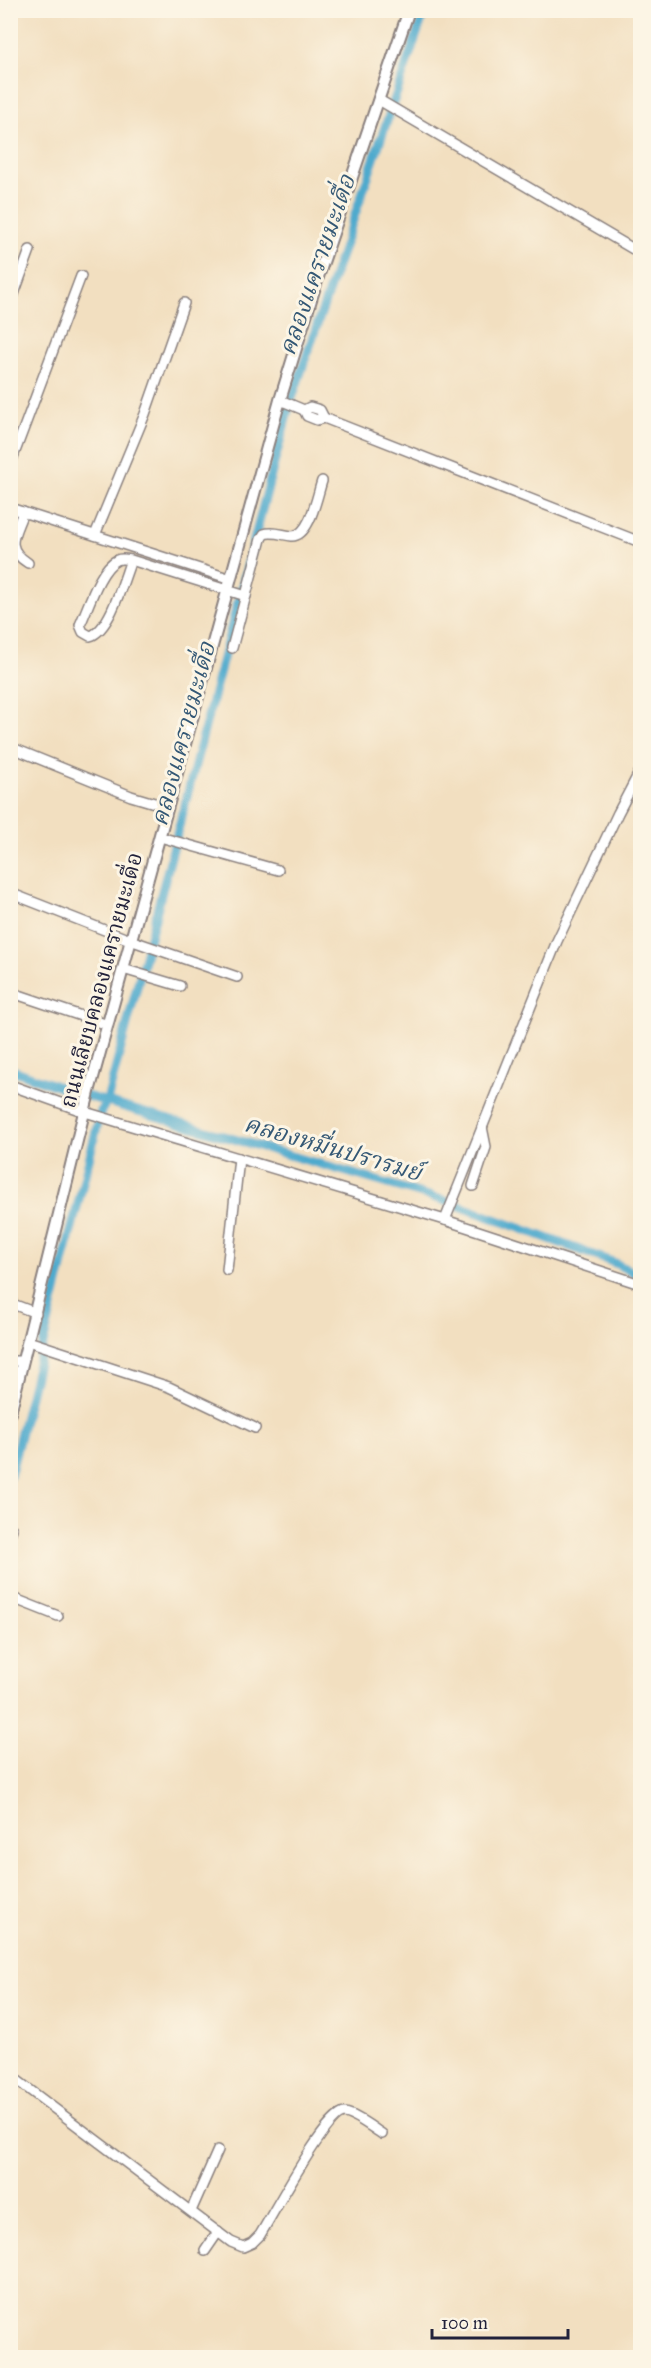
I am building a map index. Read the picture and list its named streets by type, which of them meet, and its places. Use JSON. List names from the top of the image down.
{
  "streets": {
    "street": ["ถนนเลียบคลองแครายมะเดื่อ"]
  },
  "water": ["คลองแครายมะเดื่อ", "คลองหมื่นปรารมย์"],
  "scale_bar": "100 m"
}
